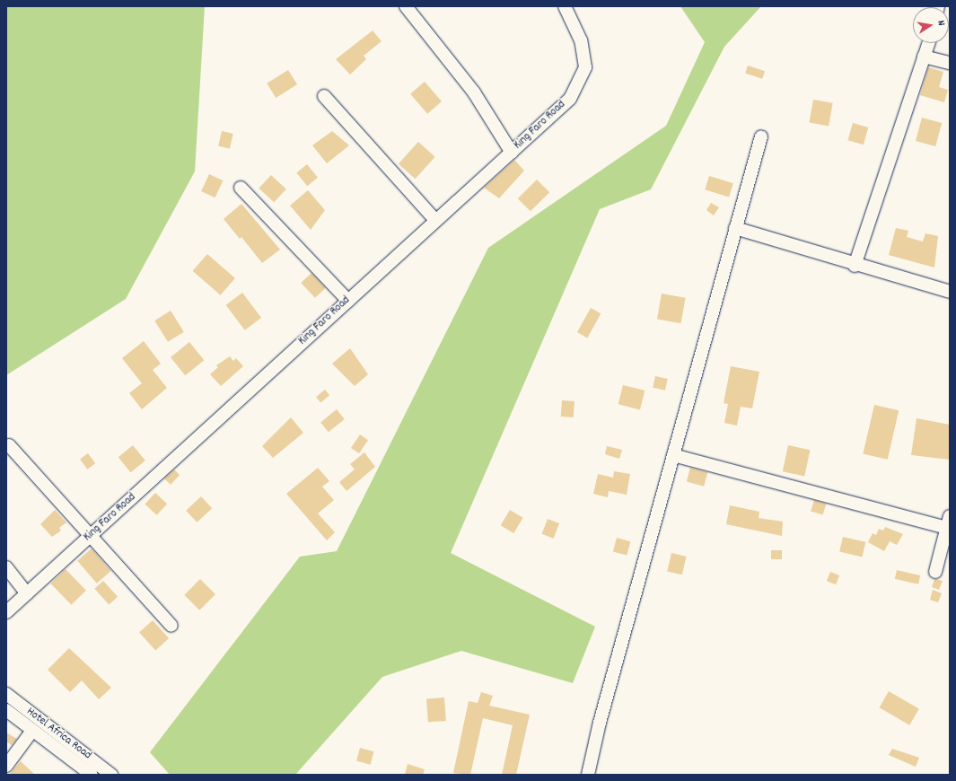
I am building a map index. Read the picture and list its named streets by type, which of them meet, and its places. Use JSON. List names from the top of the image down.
{
  "streets": {
    "street": ["King Faro Road", "Hotel Africa Road"]
  },
  "north": "right"
}
